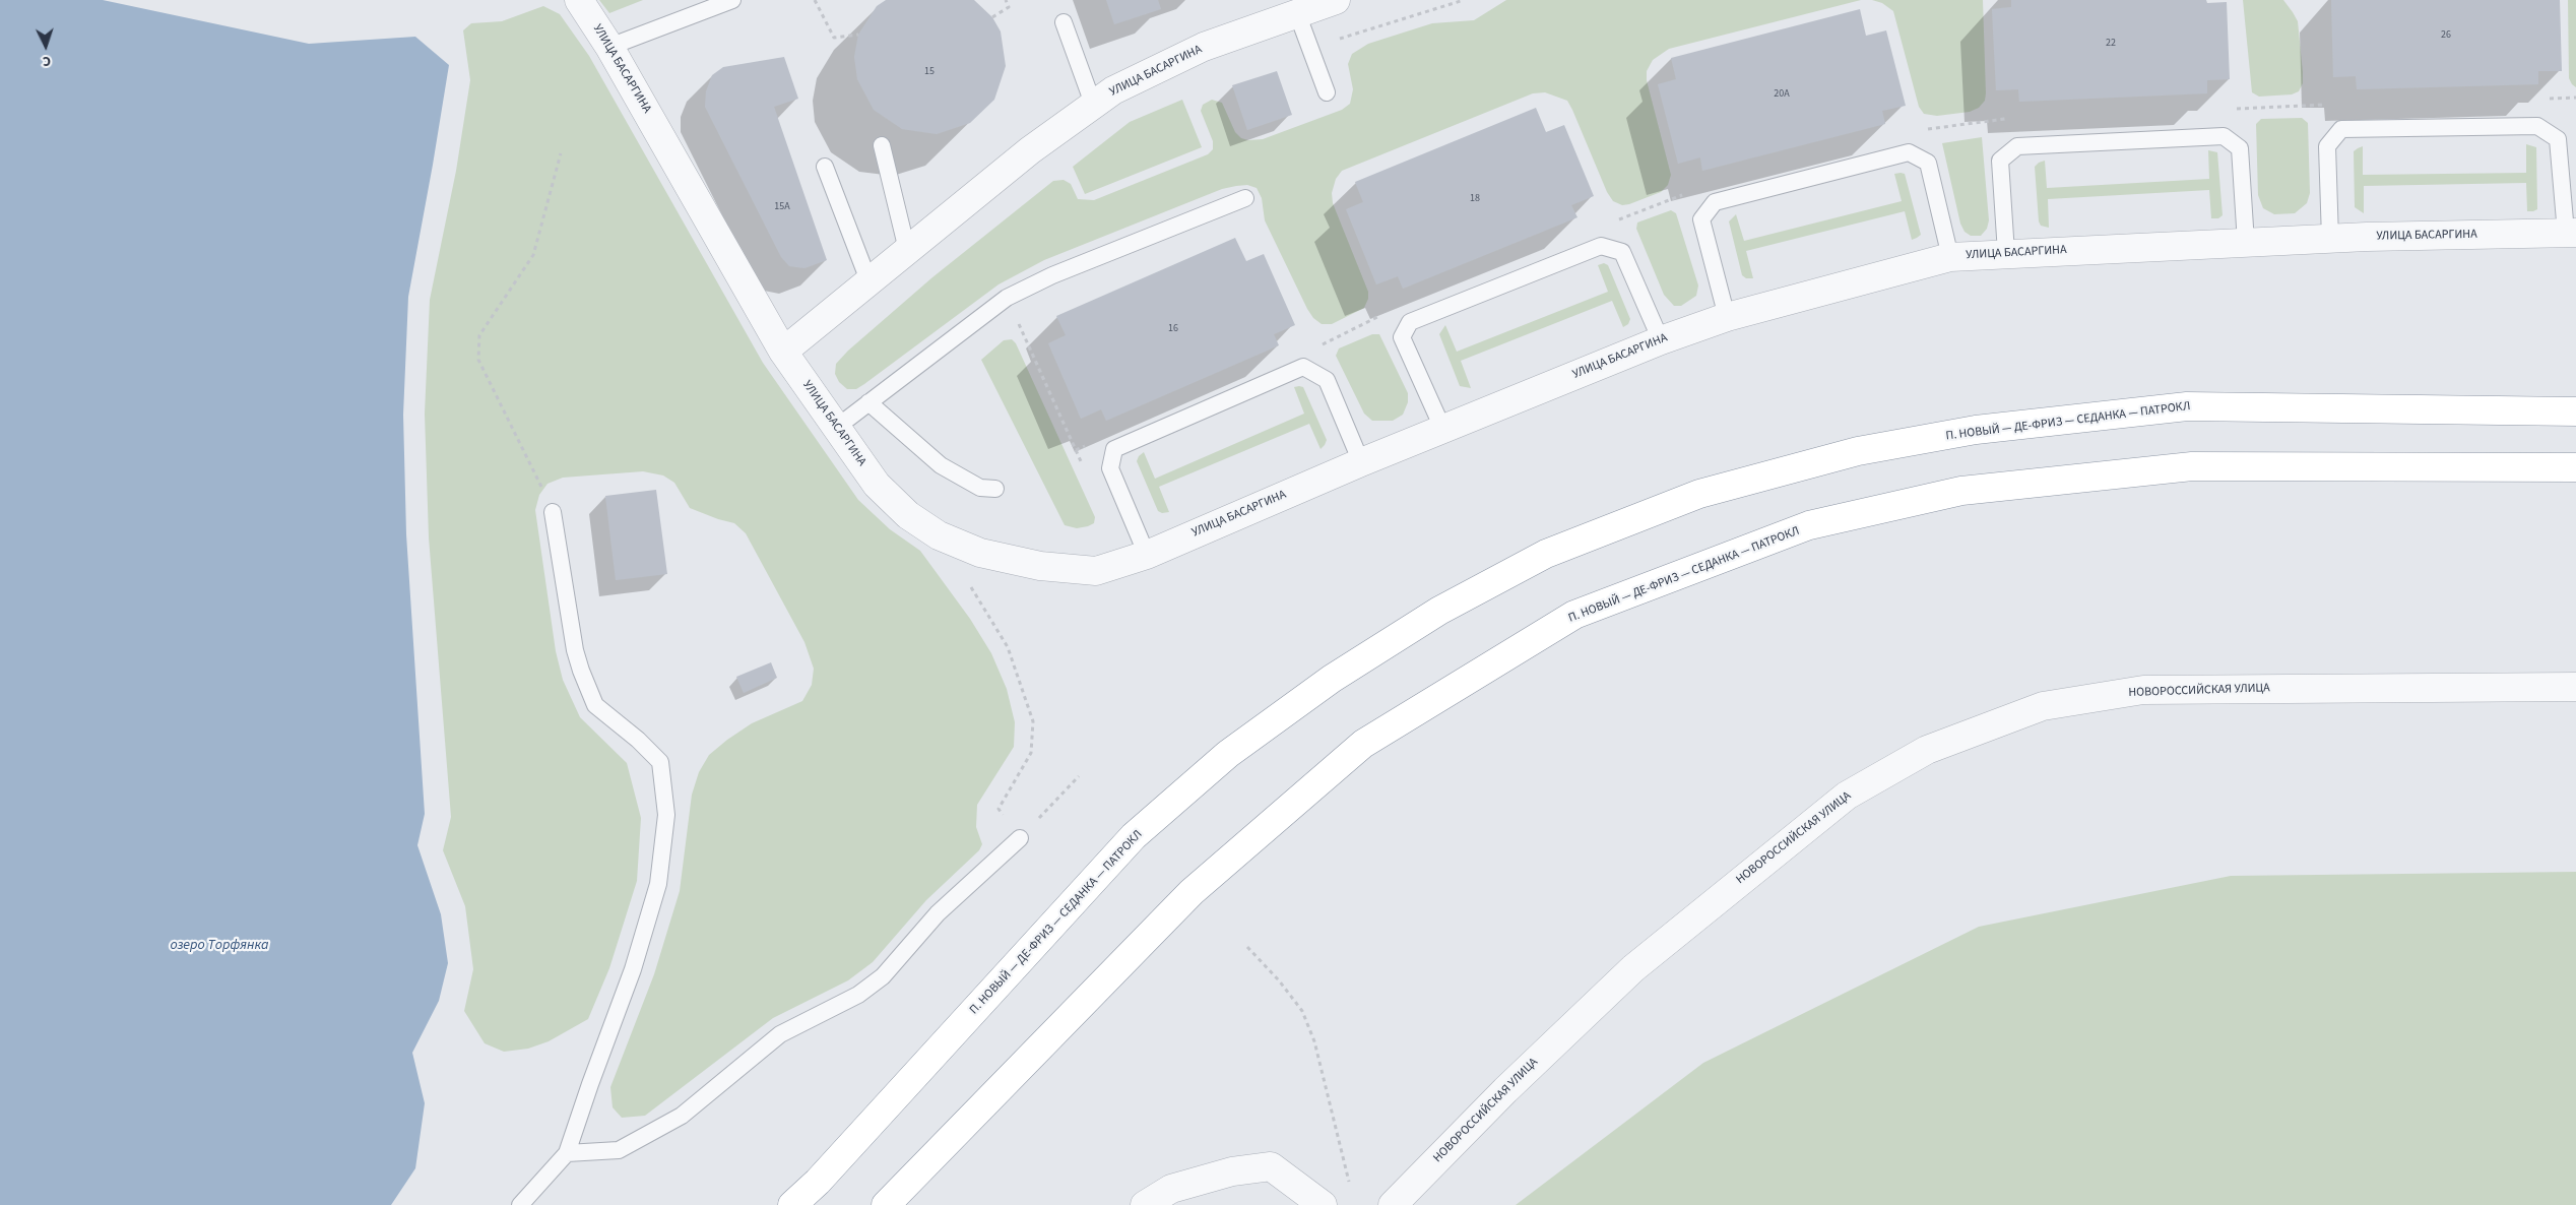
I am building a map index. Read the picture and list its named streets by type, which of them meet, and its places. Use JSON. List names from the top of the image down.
{
  "streets": {
    "highway": ["П. НОВЫЙ — ДЕ-ФРИЗ — СЕДАНКА — ПАТРОКЛ"],
    "street": ["УЛИЦА БАСАРГИНА", "НОВОРОССИЙСКАЯ УЛИЦА"]
  },
  "water": ["озеро Торфянка"],
  "house_numbers": [
    "26",
    "22",
    "15",
    "20А",
    "18",
    "15А",
    "16"
  ],
  "north": "bottom"
}
